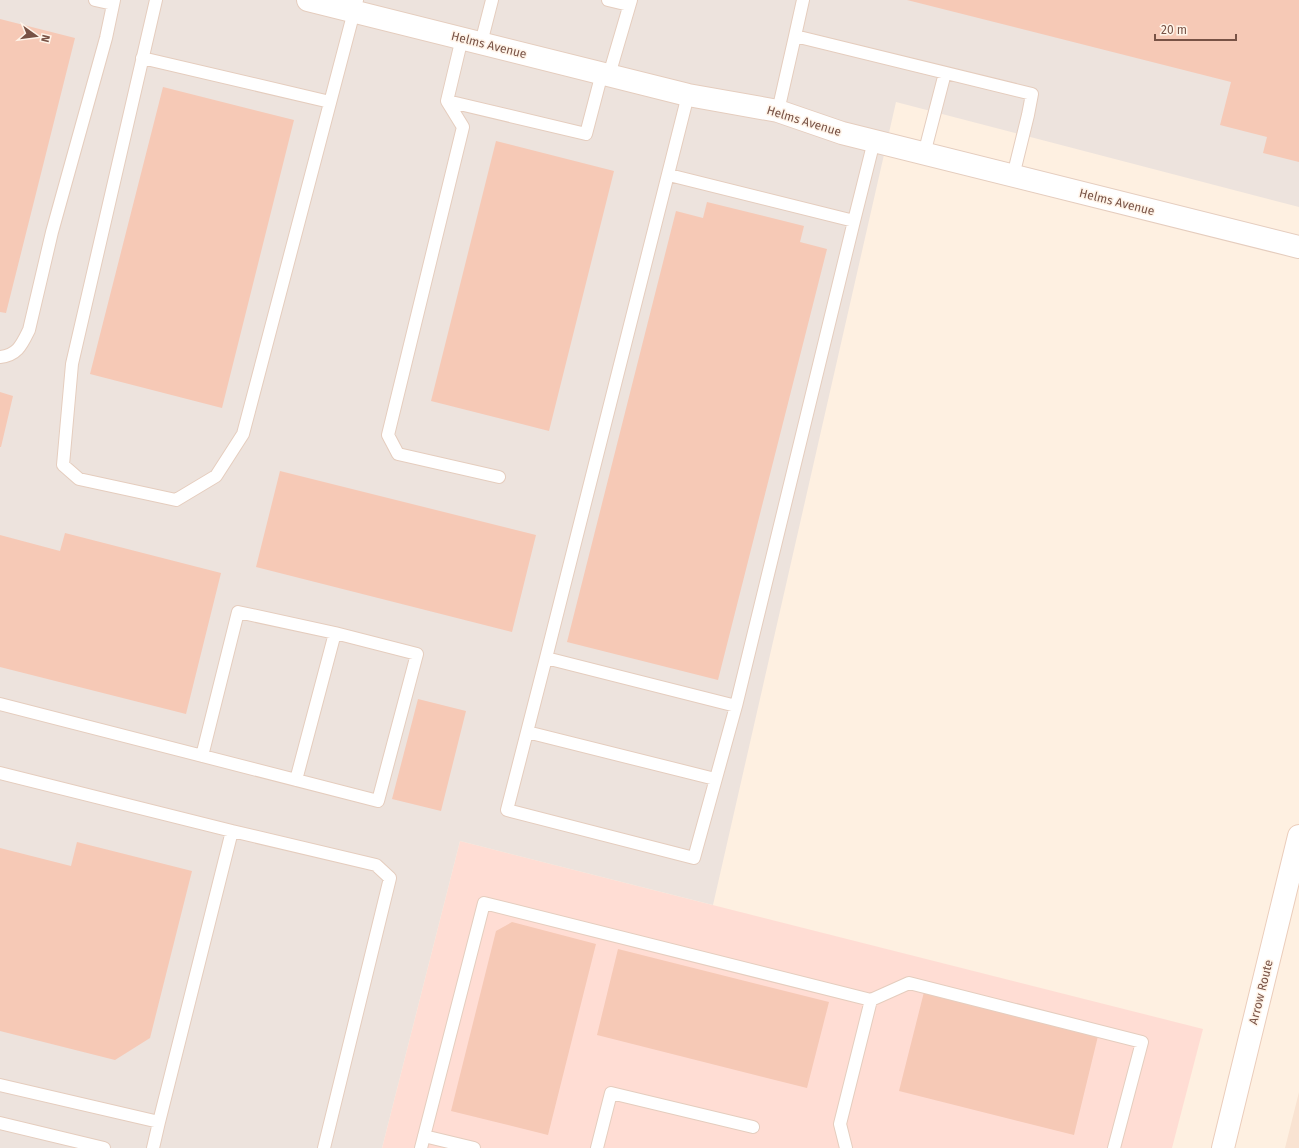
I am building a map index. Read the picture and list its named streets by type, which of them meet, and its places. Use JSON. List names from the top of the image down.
{
  "streets": {
    "street": ["Helms Avenue", "Arrow Route"]
  },
  "scale_bar": "20 m",
  "north": "right"
}
